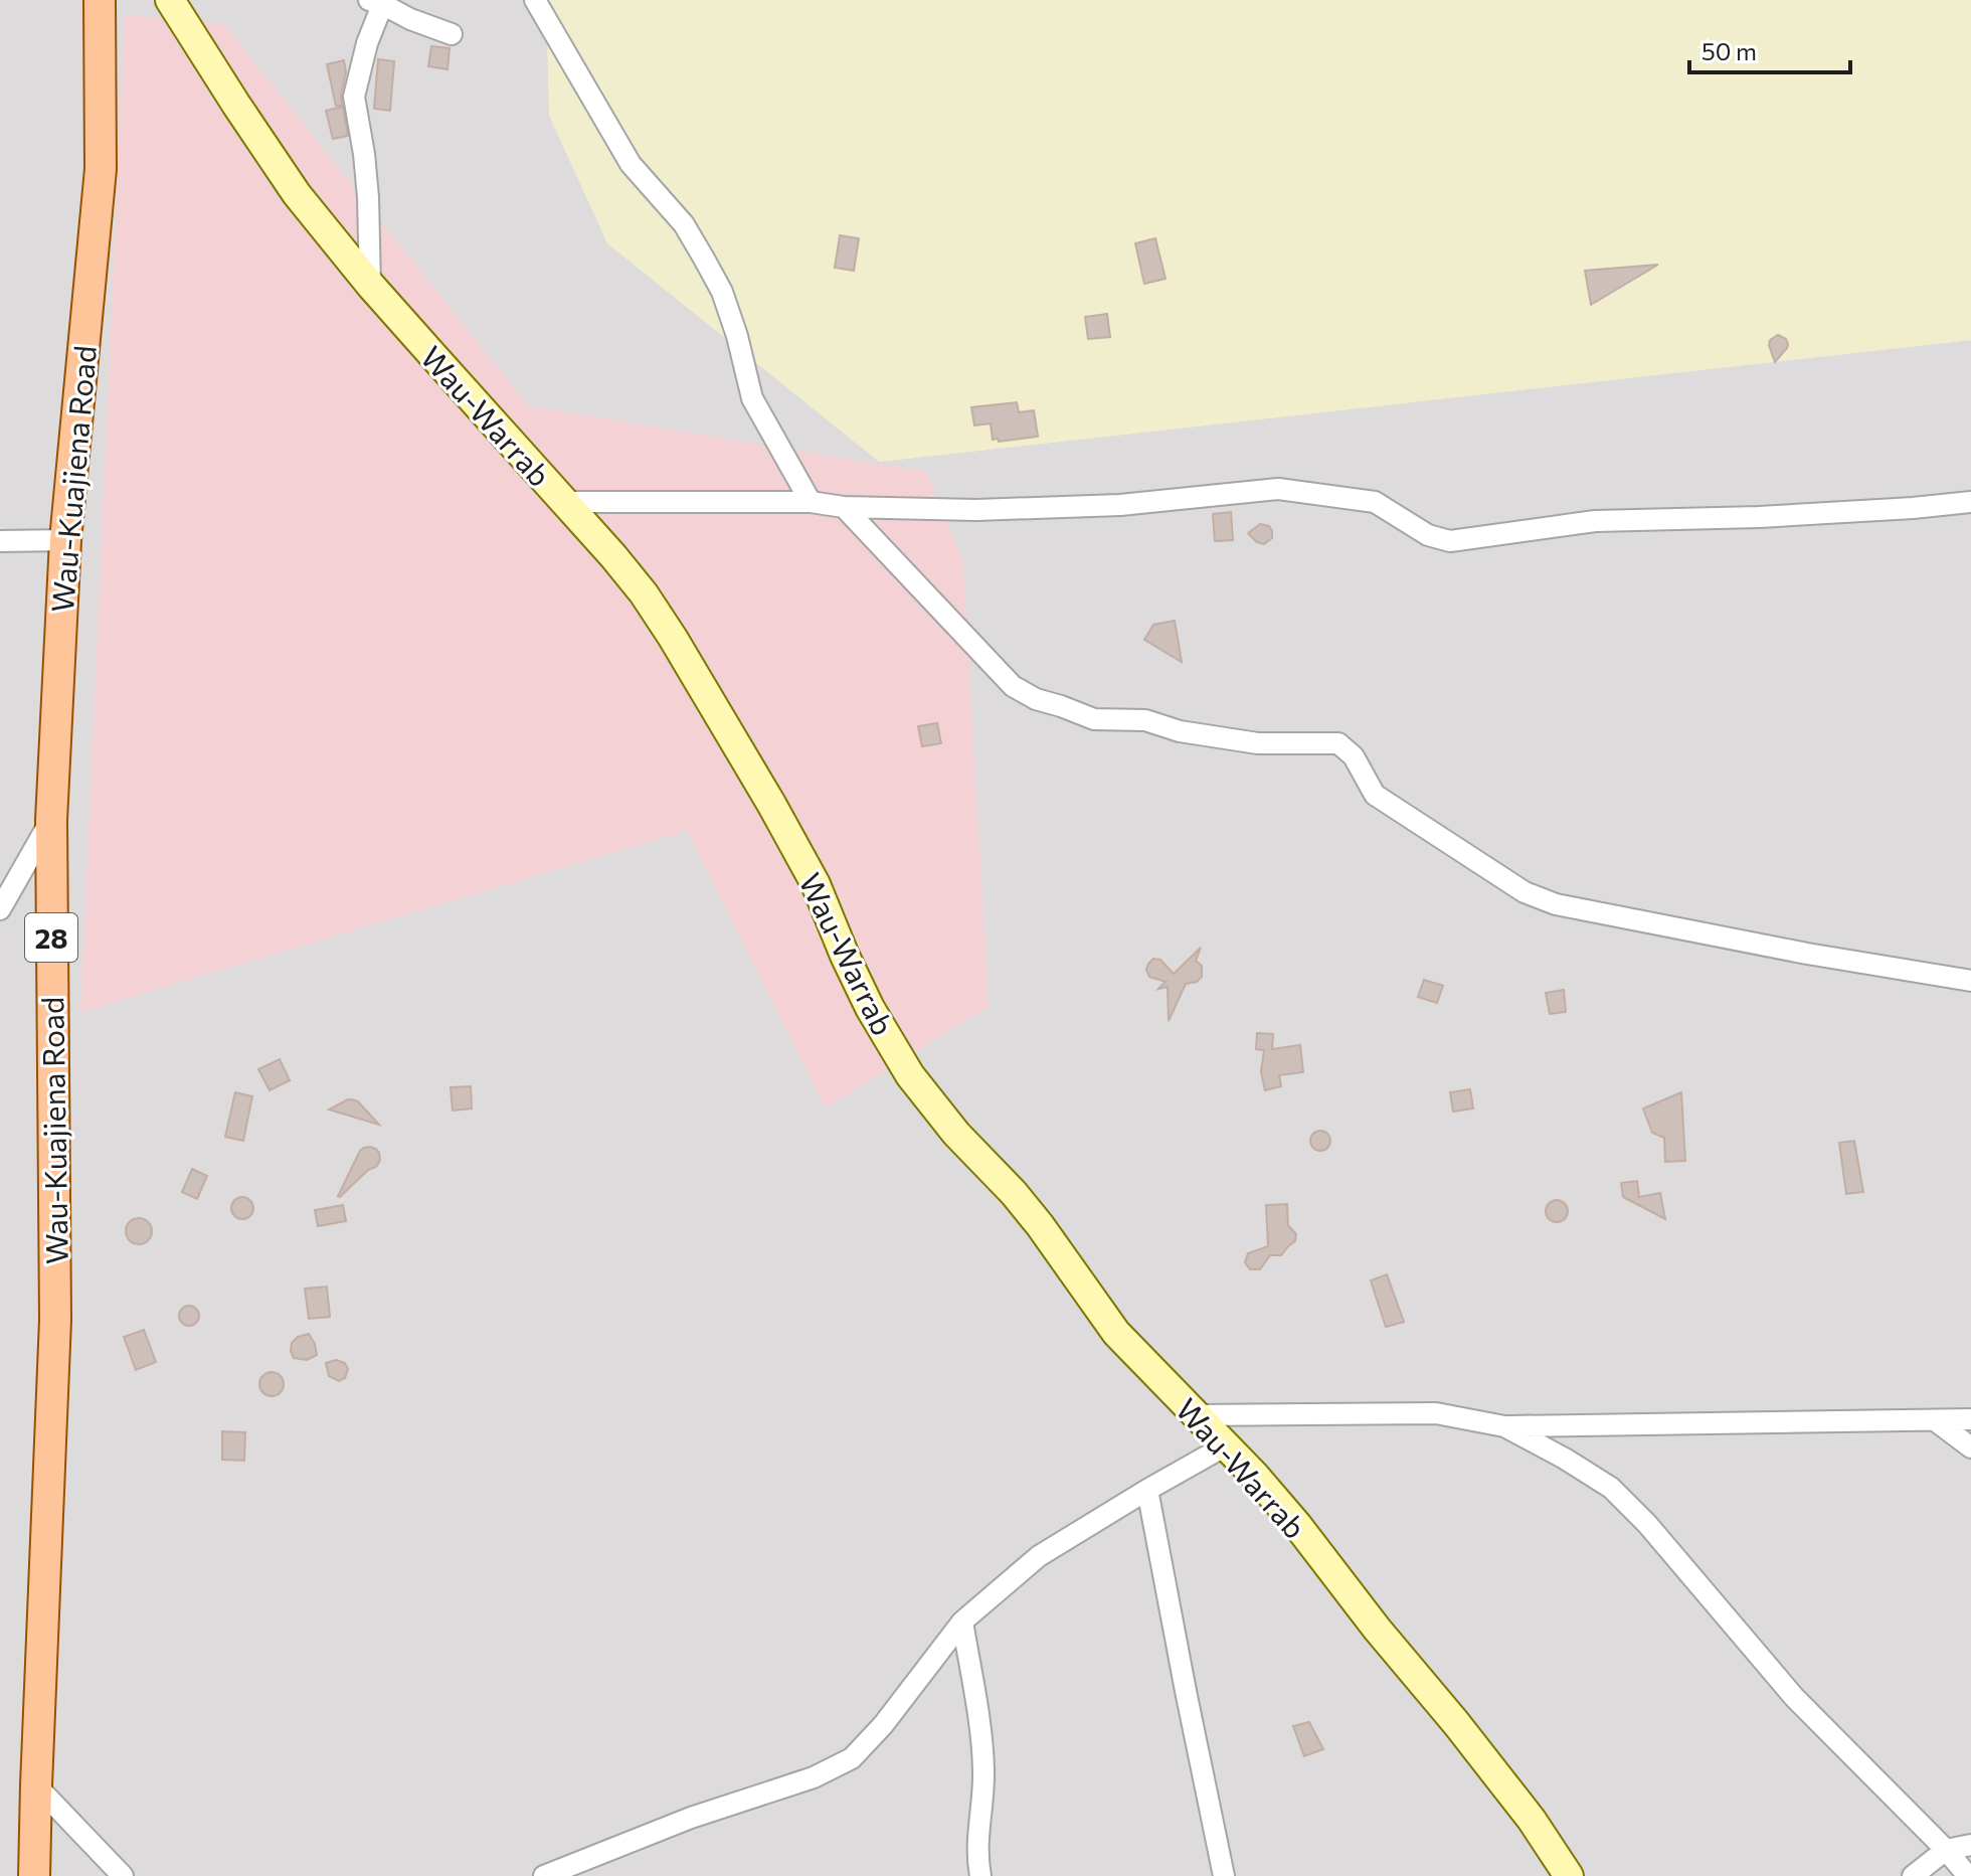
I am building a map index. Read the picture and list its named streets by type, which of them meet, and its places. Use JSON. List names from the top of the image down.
{
  "streets": {
    "main road": ["Wau-Warrab", "Wau-Kuajiena Road", "28"]
  },
  "scale_bar": "50 m"
}
